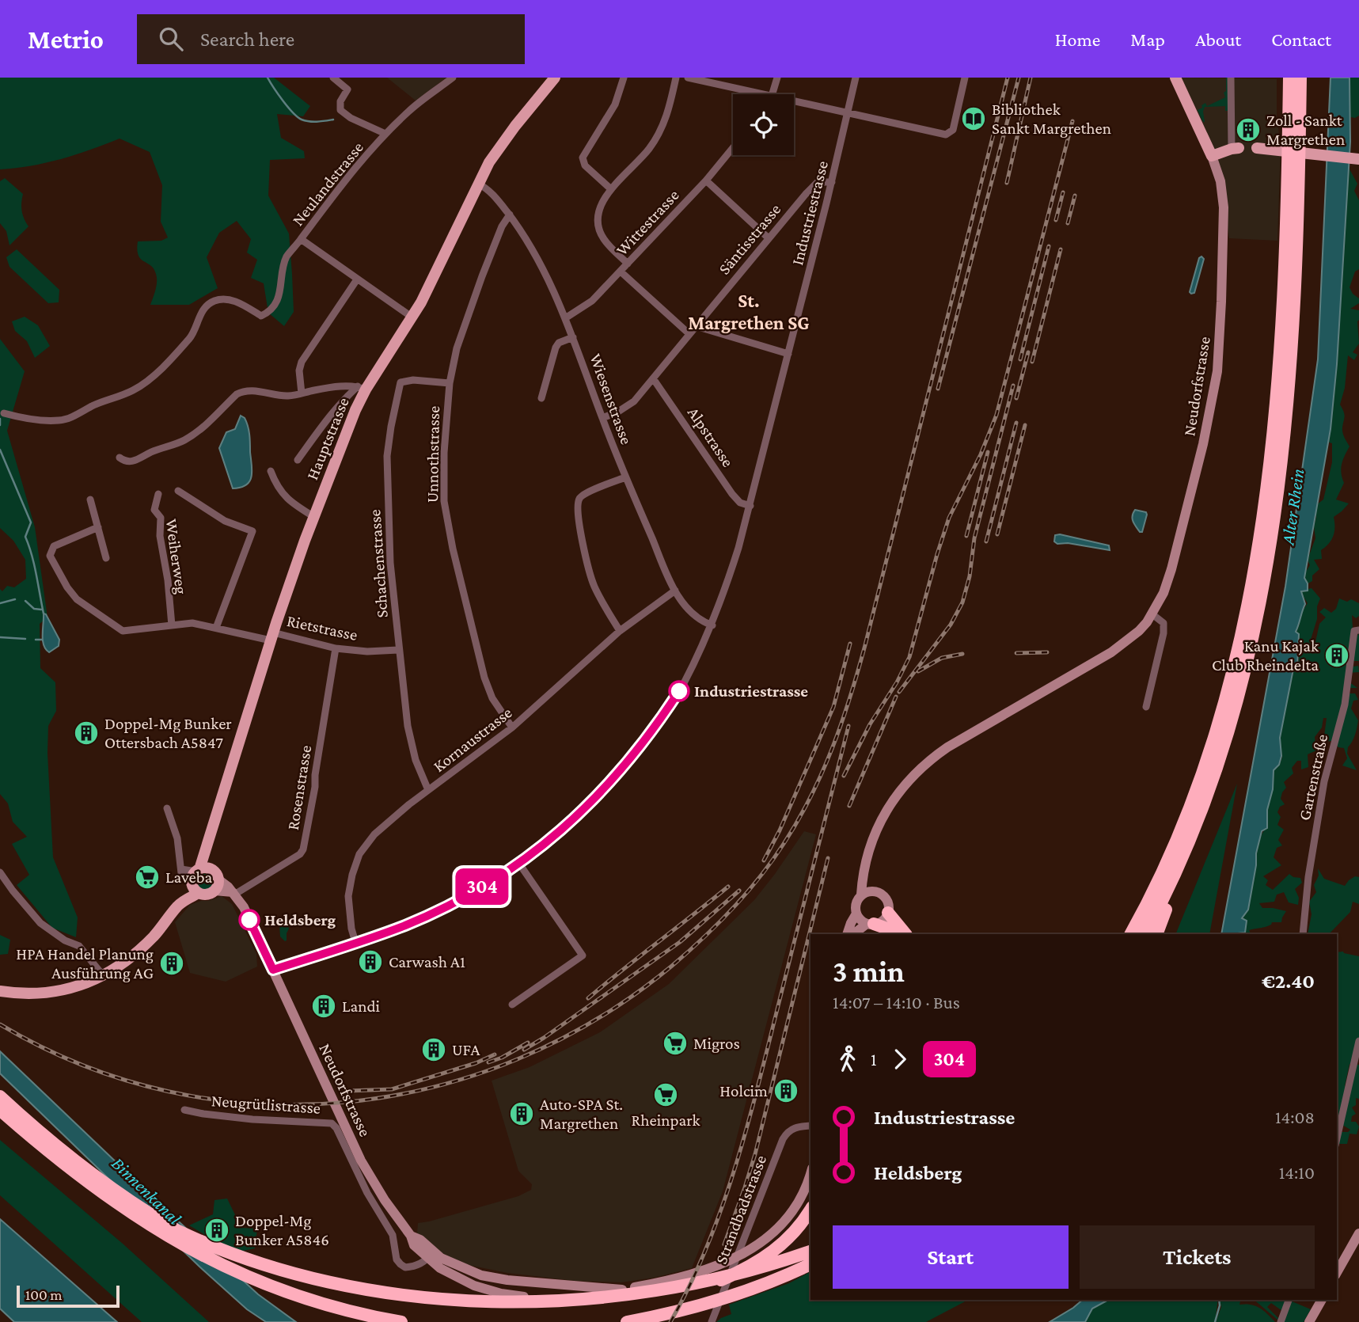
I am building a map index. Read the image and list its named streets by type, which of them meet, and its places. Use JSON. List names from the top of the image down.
{
  "streets": {
    "main road": ["Neudorfstrasse", "Hauptstrasse"],
    "street": [
      "Neulandstrasse",
      "Industriestrasse",
      "Wittestrasse",
      "Säntisstrasse",
      "Wiesenstrasse",
      "Alpstrasse",
      "Unnothstrasse",
      "Weiherweg",
      "Schachenstrasse",
      "Rietstrasse",
      "Kornaustrasse",
      "Gartenstraße",
      "Rosenstrasse",
      "Neugrütlistrasse",
      "Strandbadstrasse"
    ]
  },
  "crossings": [
    ["Neulandstrasse", "Hauptstrasse"],
    ["Industriestrasse", "Säntisstrasse"],
    ["Industriestrasse", "Neudorfstrasse"],
    ["Industriestrasse", "Wiesenstrasse"],
    ["Industriestrasse", "Alpstrasse"],
    ["Industriestrasse", "Kornaustrasse"],
    ["Wittestrasse", "Wiesenstrasse"],
    ["Säntisstrasse", "Wiesenstrasse"],
    ["Säntisstrasse", "Alpstrasse"],
    ["Neudorfstrasse", "Rosenstrasse"],
    ["Neudorfstrasse", "Neugrütlistrasse"],
    ["Wiesenstrasse", "Hauptstrasse"],
    ["Wiesenstrasse", "Unnothstrasse"],
    ["Wiesenstrasse", "Kornaustrasse"],
    ["Hauptstrasse", "Rietstrasse"],
    ["Unnothstrasse", "Schachenstrasse"],
    ["Unnothstrasse", "Kornaustrasse"],
    ["Weiherweg", "Rietstrasse"],
    ["Schachenstrasse", "Rietstrasse"],
    ["Schachenstrasse", "Kornaustrasse"],
    ["Rietstrasse", "Rosenstrasse"]
  ],
  "districts": ["St. Margrethen SG"],
  "water": ["Alter Rhein", "Binnenkanal"],
  "places": {
    "library": ["Bibliothek Sankt Margrethen"],
    "building": [
      "Zoll - Sankt Margrethen",
      "Kanu Kajak Club Rheindelta",
      "Doppel-Mg Bunker Ottersbach A5847",
      "Carwash A1",
      "HPA Handel Planung Ausführung AG",
      "Landi",
      "UFA",
      "Holcim",
      "Auto-SPA St. Margrethen",
      "Doppel-Mg Bunker A5846"
    ],
    "other": ["Industriestrasse", "Heldsberg"],
    "supermarket": ["Laveba", "Migros", "Rheinpark"]
  },
  "lines": ["bus line 304"],
  "scale_bar": "100 m",
  "page": {
    "header": "Metrio",
    "search": "Search here",
    "nav": [
      "Home",
      "Map",
      "About",
      "Contact"
    ],
    "on_map": "304",
    "heading": ["3 min", "14:07 – 14:10 · Bus", "€2.40"],
    "legs": ["1", "304"],
    "list": [
      {
        "name": "Industriestrasse",
        "value": "14:08"
      },
      {
        "name": "Heldsberg",
        "value": "14:10"
      }
    ],
    "buttons": ["Start", "Tickets"],
    "scale": "100 m"
  }
}
